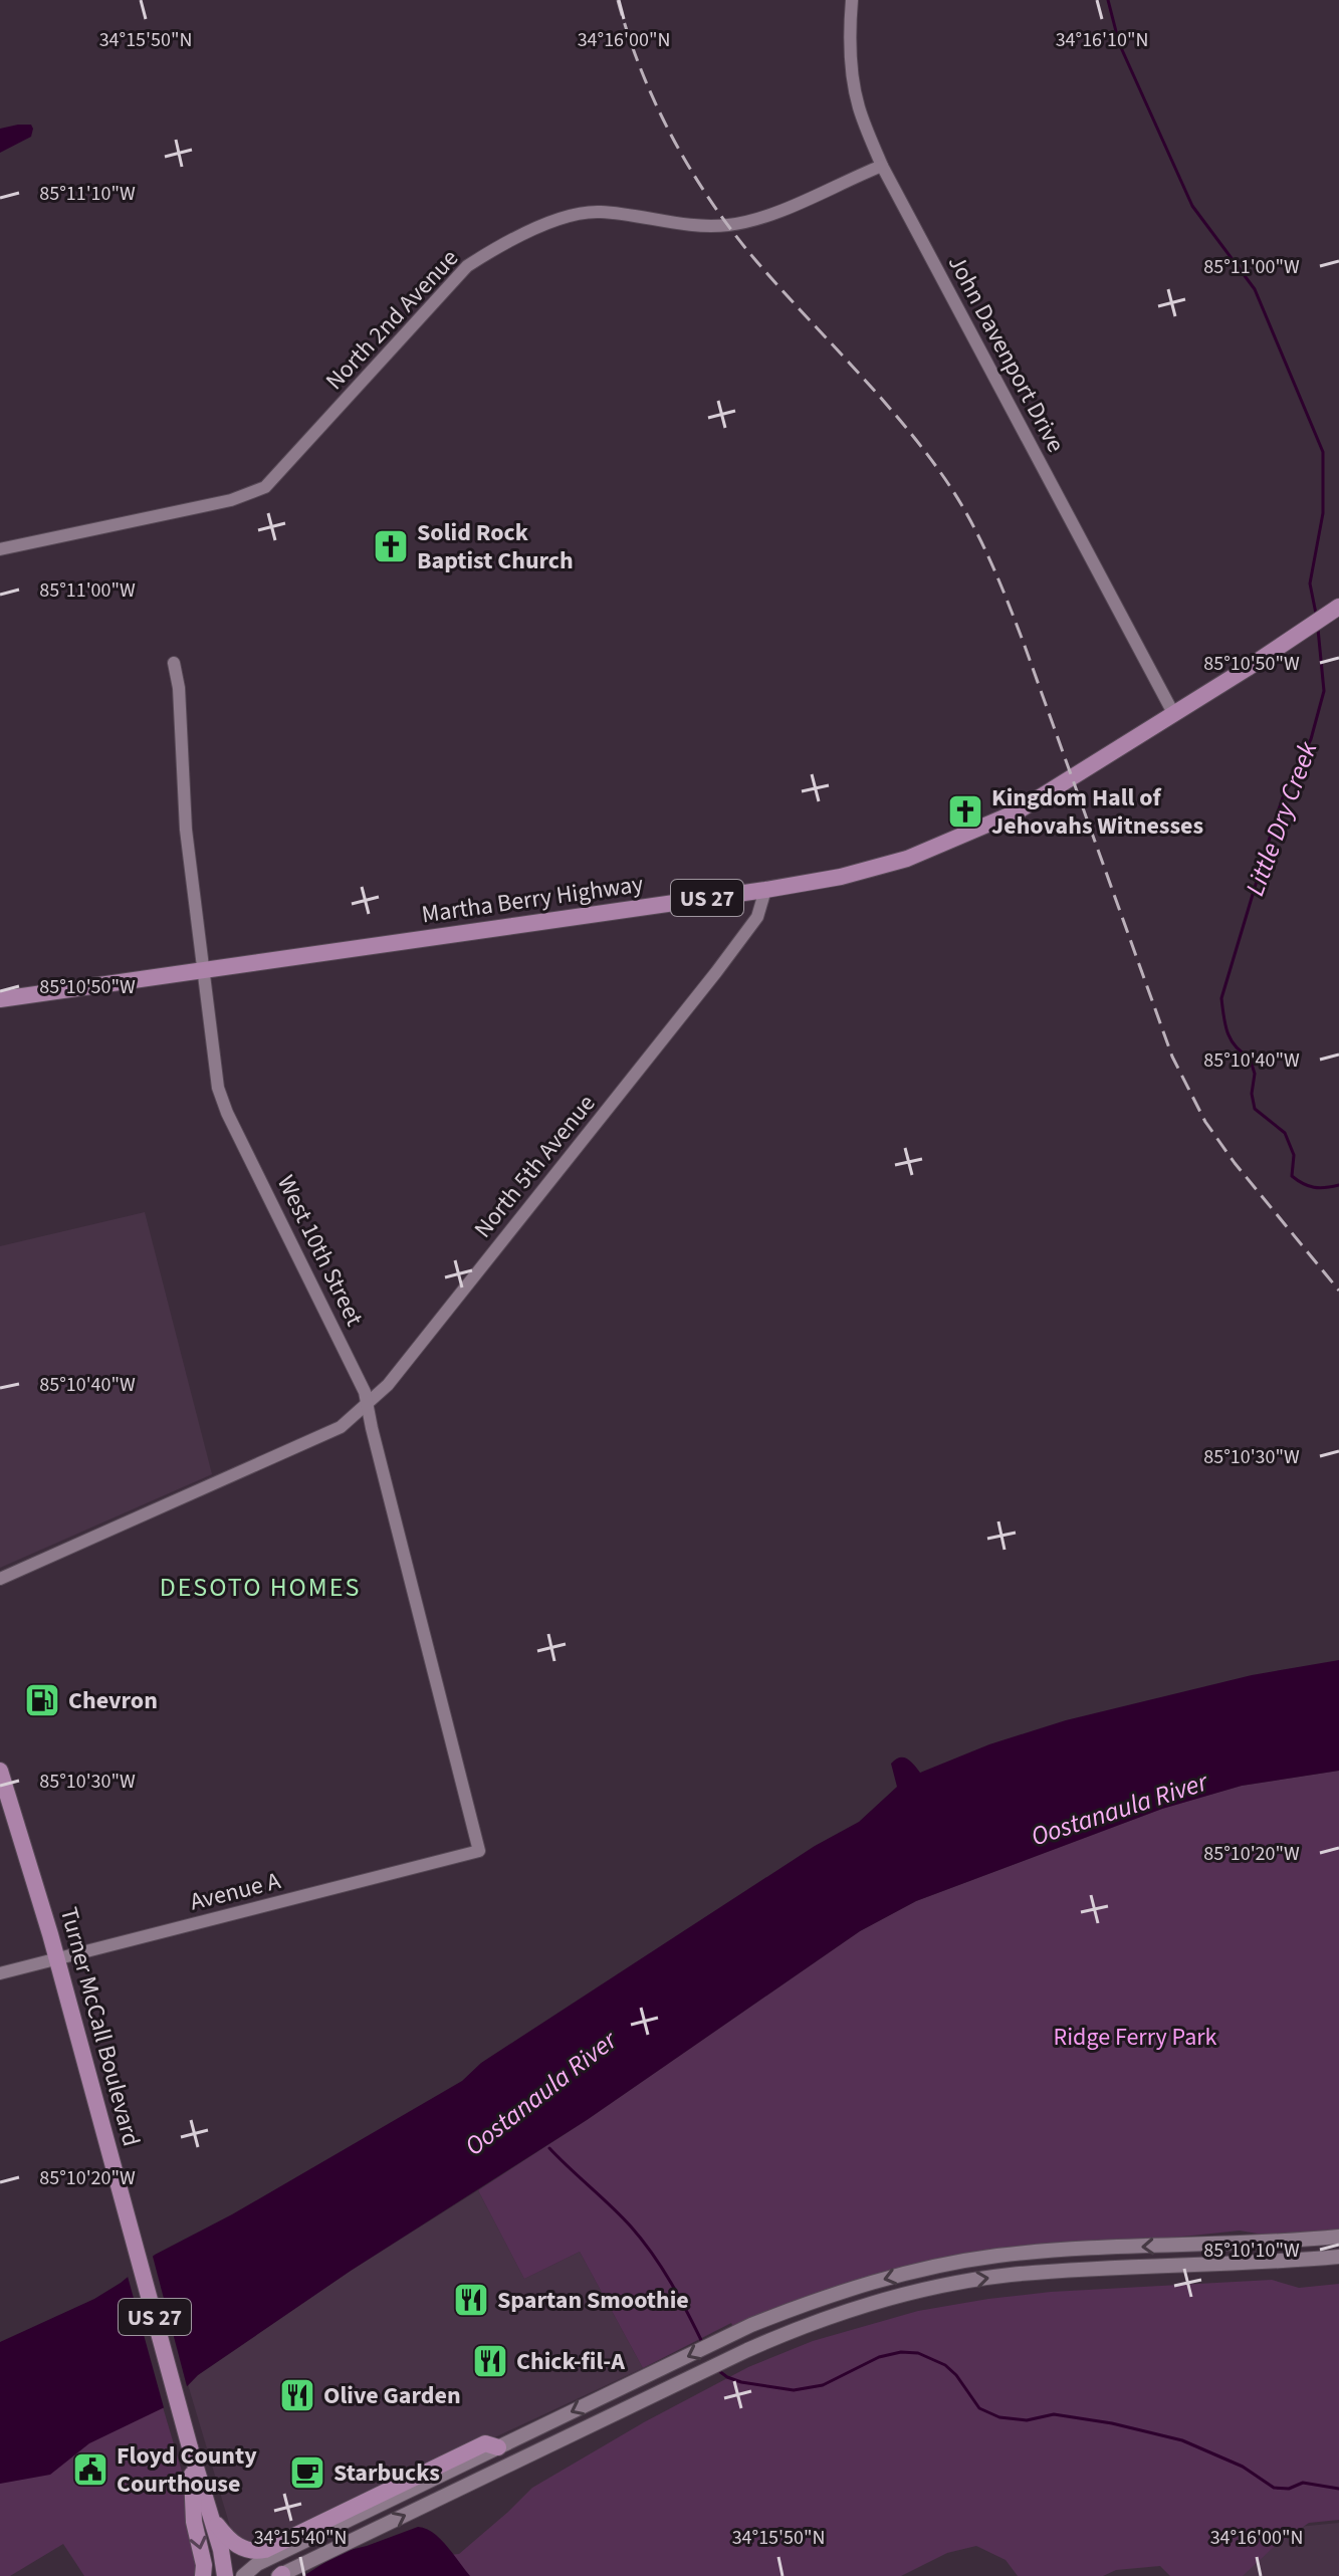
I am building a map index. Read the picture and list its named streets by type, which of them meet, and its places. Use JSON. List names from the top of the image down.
{
  "streets": {
    "main road": ["US 27", "Martha Berry Highway", "Turner McCall Boulevard"],
    "street": [
      "North 2nd Avenue",
      "John Davenport Drive",
      "North 5th Avenue",
      "West 10th Street",
      "Avenue A"
    ]
  },
  "crossings": [
    ["North 2nd Avenue", "John Davenport Drive"],
    ["John Davenport Drive", "Martha Berry Highway"],
    ["Martha Berry Highway", "North 5th Avenue"],
    ["Martha Berry Highway", "West 10th Street"],
    ["North 5th Avenue", "West 10th Street"],
    ["West 10th Street", "Avenue A"],
    ["Avenue A", "Turner McCall Boulevard"]
  ],
  "districts": ["DESOTO HOMES"],
  "water": ["Little Dry Creek", "Oostanaula River"],
  "parks": ["Ridge Ferry Park"],
  "places": {
    "church": ["Solid Rock Baptist Church", "Kingdom Hall of Jehovahs Witnesses"],
    "fuel station": ["Chevron"],
    "restaurant": ["Spartan Smoothie", "Chick-fil-A", "Olive Garden"],
    "public building": ["Floyd County Courthouse"],
    "cafe": ["Starbucks"]
  },
  "coordinates": [
    "34°15'50\"N",
    "34°16'00\"N",
    "34°16'10\"N",
    "85°11'10\"W",
    "85°11'00\"W",
    "85°10'50\"W",
    "85°10'40\"W",
    "85°10'30\"W",
    "85°10'20\"W",
    "85°10'10\"W",
    "34°15'40\"N"
  ]
}
